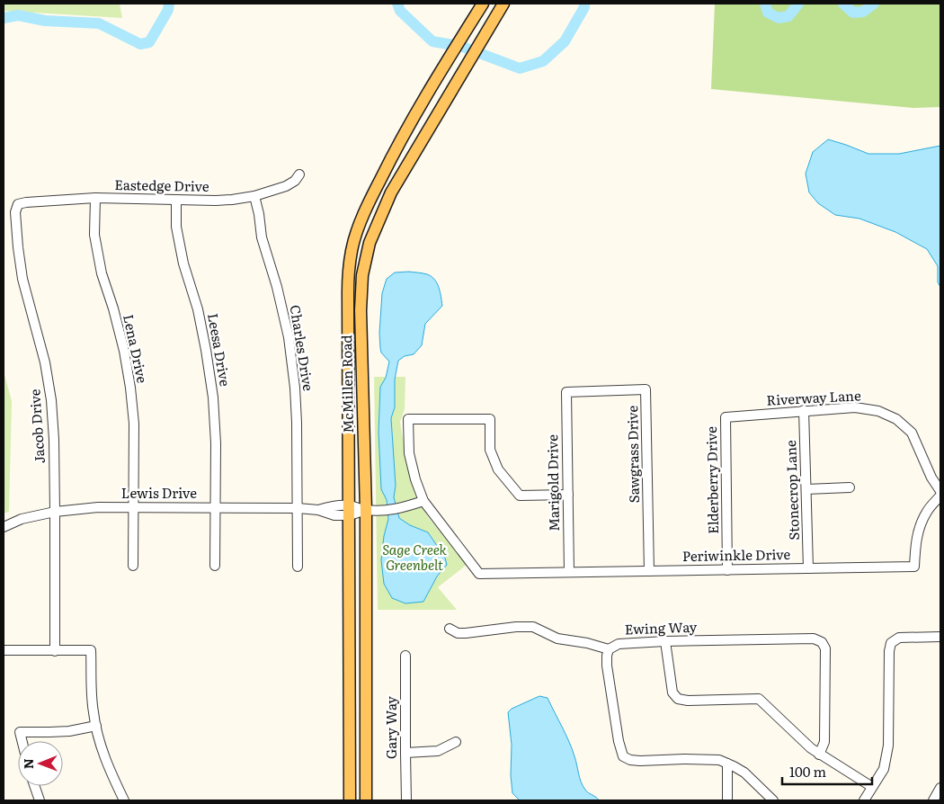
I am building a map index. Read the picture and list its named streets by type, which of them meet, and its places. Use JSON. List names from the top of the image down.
{
  "streets": {
    "main road": ["McMillen Road"],
    "street": [
      "Eastedge Drive",
      "Charles Drive",
      "Lena Drive",
      "Leesa Drive",
      "Riverway Lane",
      "Jacob Drive",
      "Sawgrass Drive",
      "Elderberry Drive",
      "Marigold Drive",
      "Stonecrop Lane",
      "Lewis Drive",
      "Periwinkle Drive",
      "Ewing Way",
      "Gary Way"
    ]
  },
  "crossings": [
    ["Eastedge Drive", "Charles Drive"],
    ["Eastedge Drive", "Lena Drive"],
    ["Eastedge Drive", "Leesa Drive"],
    ["Eastedge Drive", "Jacob Drive"],
    ["Charles Drive", "Lewis Drive"],
    ["Lena Drive", "Lewis Drive"],
    ["Leesa Drive", "Lewis Drive"],
    ["McMillen Road", "Lewis Drive"],
    ["Riverway Lane", "Elderberry Drive"],
    ["Riverway Lane", "Stonecrop Lane"],
    ["Jacob Drive", "Lewis Drive"],
    ["Sawgrass Drive", "Marigold Drive"],
    ["Sawgrass Drive", "Periwinkle Drive"],
    ["Elderberry Drive", "Periwinkle Drive"],
    ["Marigold Drive", "Periwinkle Drive"],
    ["Stonecrop Lane", "Periwinkle Drive"],
    ["Lewis Drive", "Periwinkle Drive"]
  ],
  "parks": ["Sage Creek Greenbelt"],
  "scale_bar": "100 m",
  "north": "left"
}
